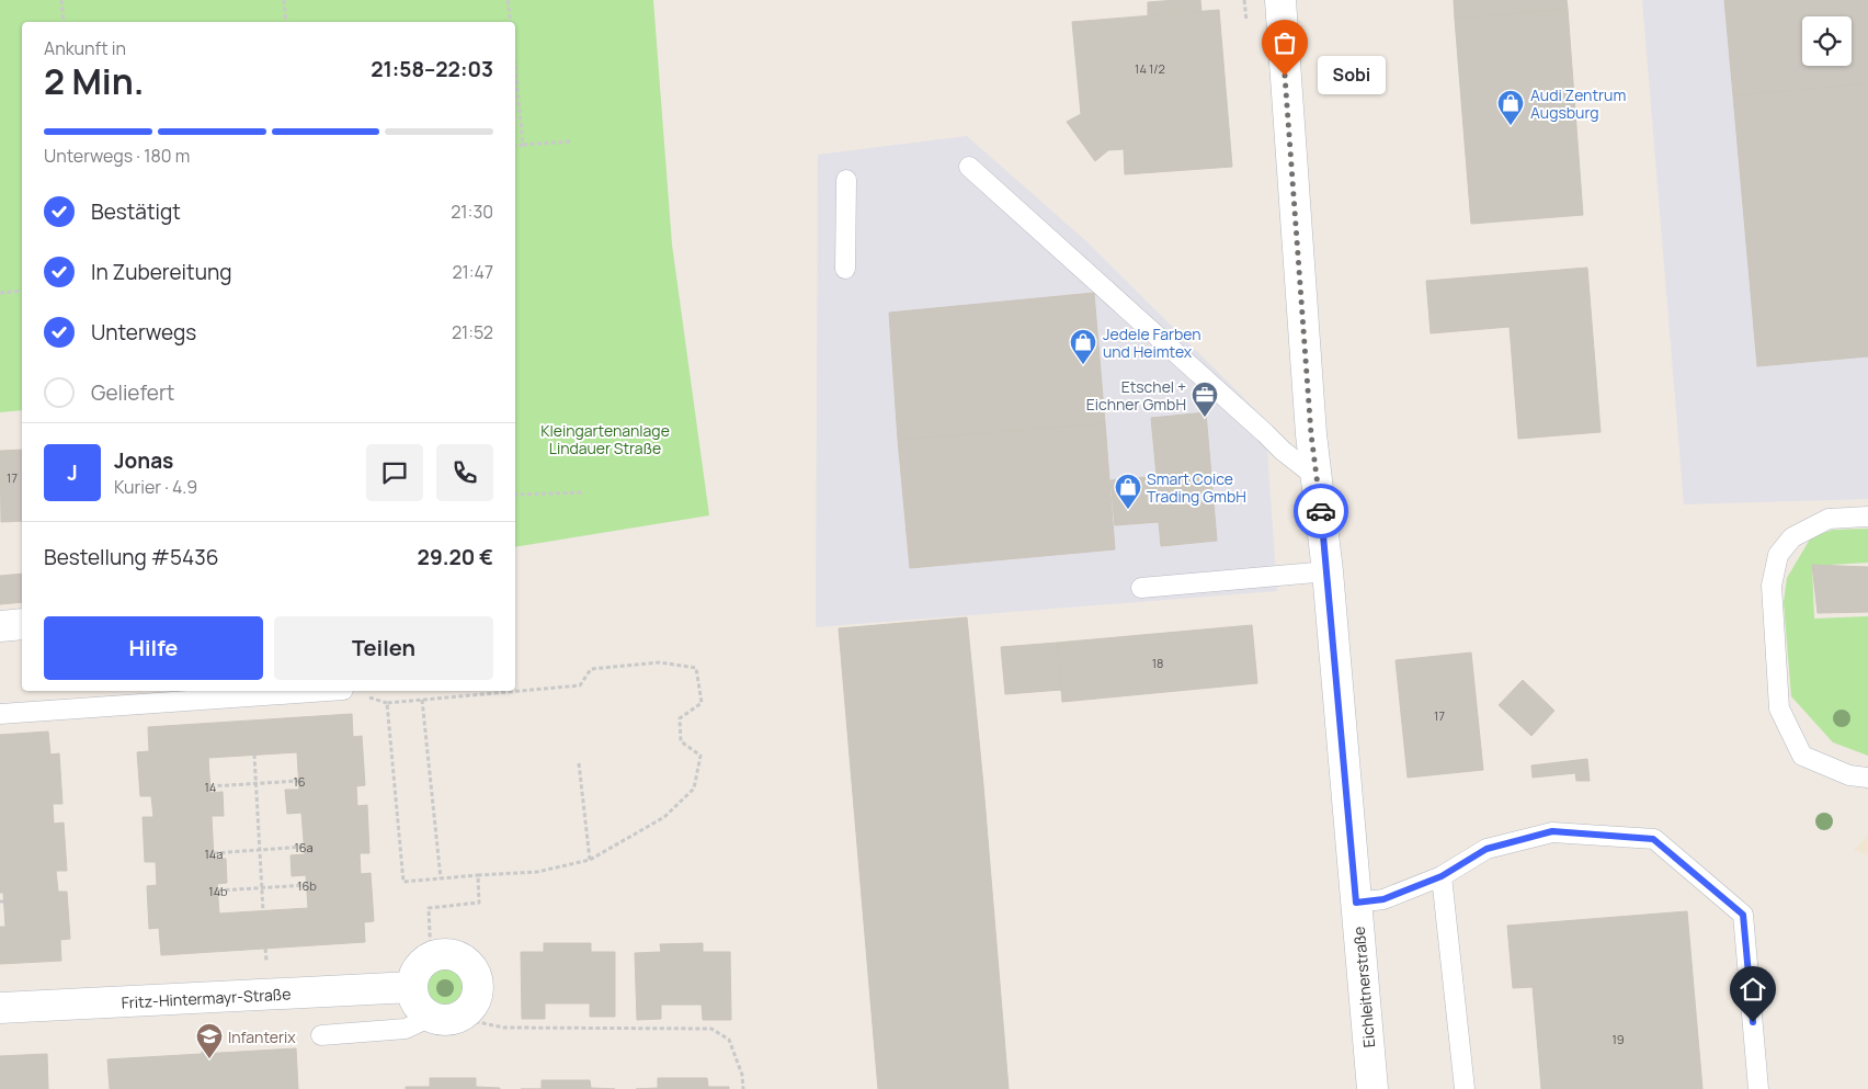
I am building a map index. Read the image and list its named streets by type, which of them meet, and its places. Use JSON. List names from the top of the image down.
{
  "streets": {
    "main road": ["Eichleitnerstraße", "Fritz-Hintermayr-Straße"]
  },
  "parks": ["Kleingartenanlage Lindauer Straße"],
  "places": {
    "other": ["Sobi"],
    "shop": ["Audi Zentrum Augsburg", "Jedele Farben und Heimtex", "Smart Coice Trading GmbH"],
    "office": ["Etschel + Eichner GmbH"],
    "school or university": ["Infanterix"]
  },
  "house_numbers": [
    "14 1/2",
    "17",
    "18",
    "17",
    "16",
    "14",
    "16a",
    "14a",
    "16b",
    "14b",
    "19"
  ],
  "page": {
    "heading": ["2 Min.", "Ankunft in", "21:58–22:03"],
    "panel": [
      "Jonas",
      "Kurier · 4.9",
      "Bestellung #5436",
      "29.20 €"
    ],
    "bubble": "Sobi",
    "bar": "Unterwegs · 180 m",
    "list": [
      ["Bestätigt", "21:30"],
      ["In Zubereitung", "21:47"],
      ["Unterwegs", "21:52"],
      "Geliefert"
    ],
    "round": "J",
    "buttons": ["Hilfe", "Teilen"]
  }
}
